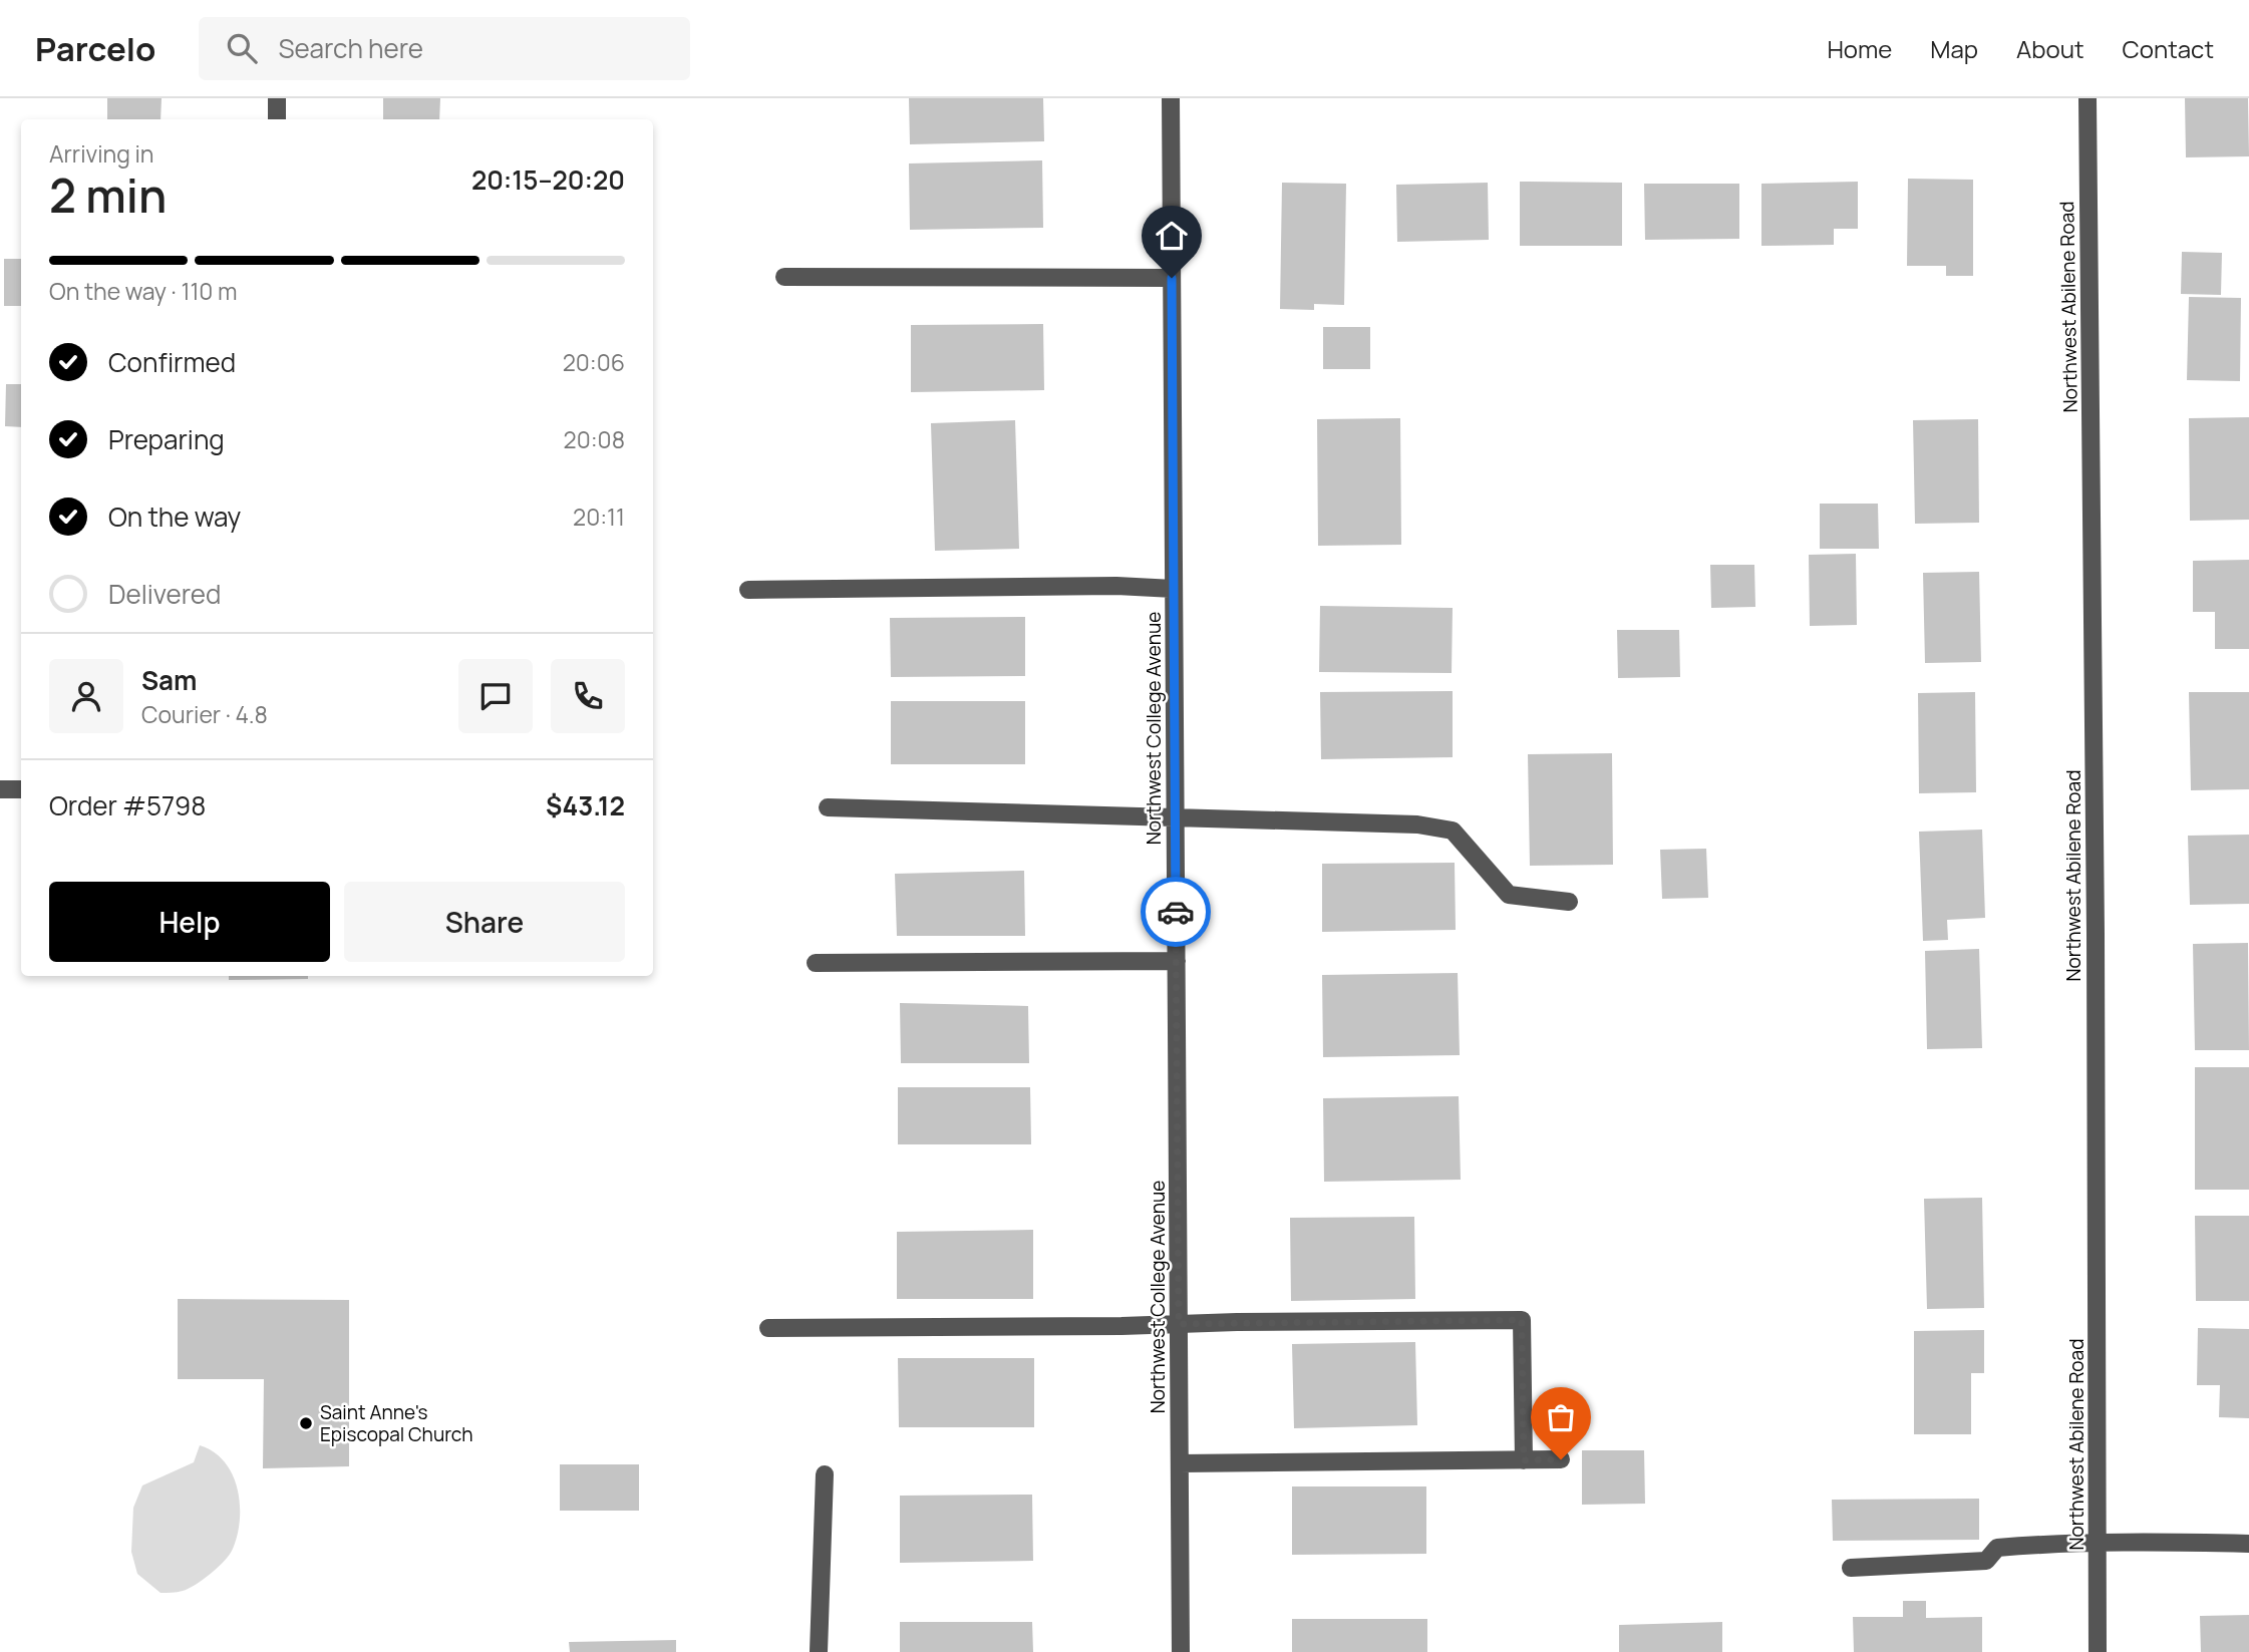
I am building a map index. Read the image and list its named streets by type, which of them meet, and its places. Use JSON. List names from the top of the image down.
{
  "streets": {
    "street": ["Northwest Abilene Road", "Northwest College Avenue"]
  },
  "places": ["Saint Anne's Episcopal Church"],
  "page": {
    "header": "Parcelo",
    "search": "Search here",
    "nav": [
      "Home",
      "Map",
      "About",
      "Contact"
    ],
    "heading": ["2 min", "Arriving in", "20:15–20:20"],
    "panel": [
      "Sam",
      "Courier · 4.8",
      "Order #5798",
      "$43.12"
    ],
    "bar": "On the way · 110 m",
    "list": [
      ["Confirmed", "20:06"],
      ["Preparing", "20:08"],
      ["On the way", "20:11"],
      "Delivered"
    ],
    "buttons": ["Help", "Share"]
  }
}
